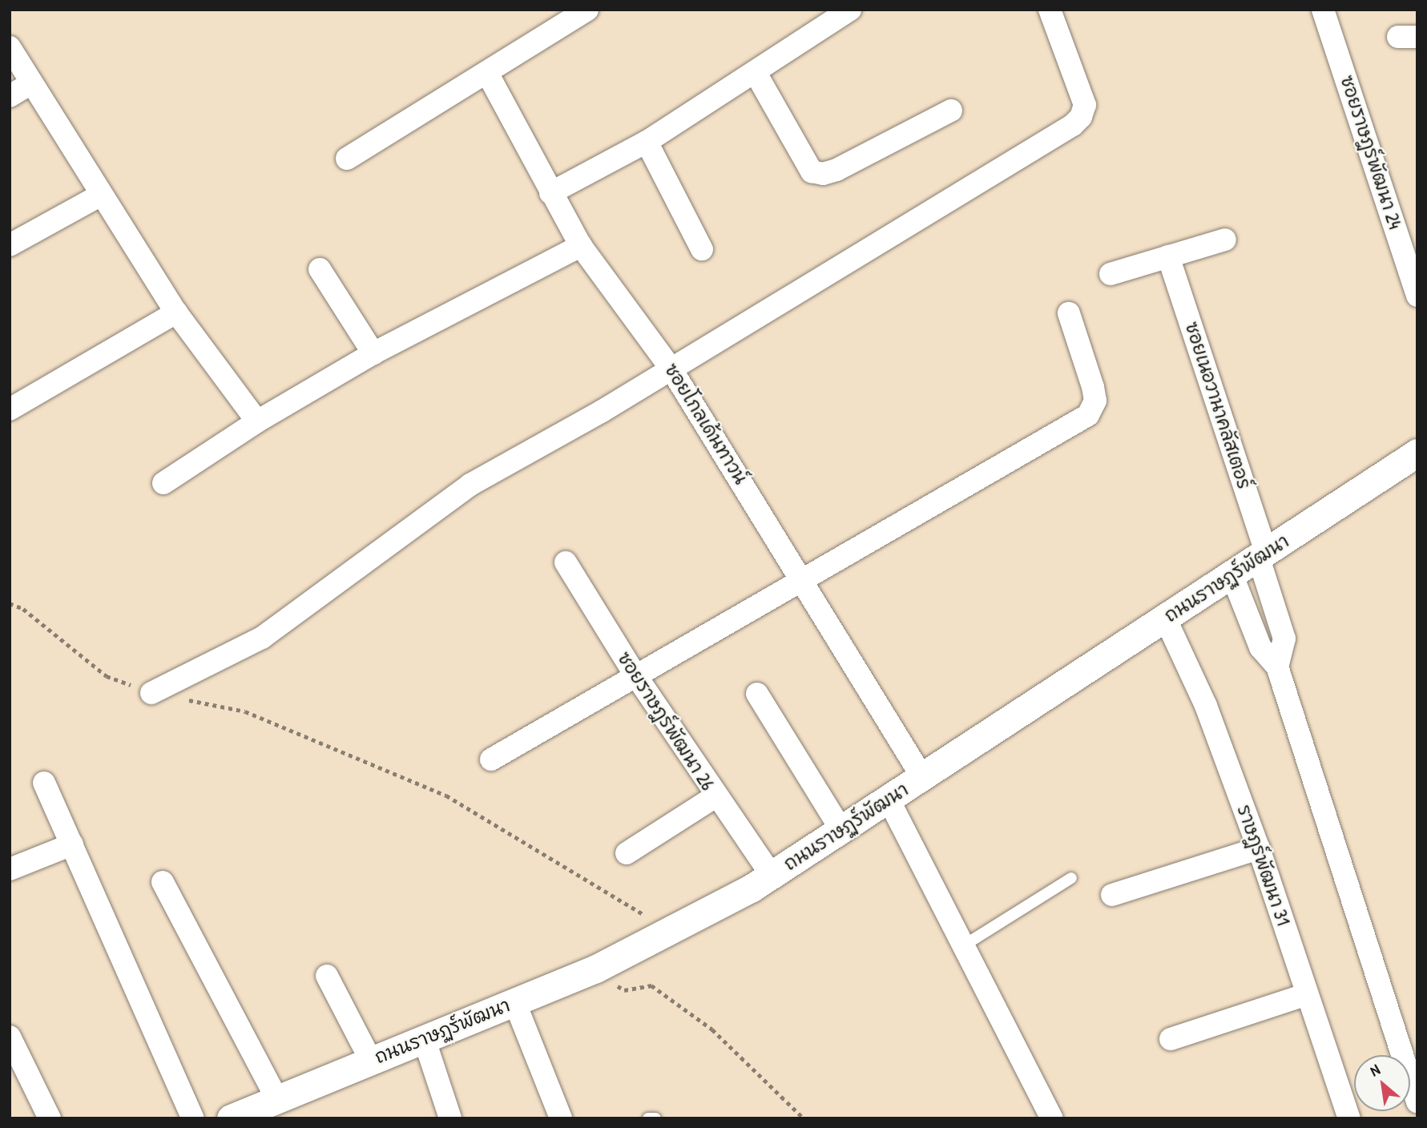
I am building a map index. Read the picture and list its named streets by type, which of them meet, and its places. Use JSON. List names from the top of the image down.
{
  "streets": {
    "street": [
      "ซอยราษฎร์พัฒนา 24",
      "ซอยเนอวานาคลัสเตอร์",
      "ซอยโกลเด้นทาวน์",
      "ถนนราษฏร์พัฒนา",
      "ซอยราษฎร์พัฒนา 26",
      "ราษฎร์พัฒนา 31"
    ]
  },
  "crossings": [
    ["ซอยเนอวานาคลัสเตอร์", "ถนนราษฏร์พัฒนา"],
    ["ซอยโกลเด้นทาวน์", "ถนนราษฏร์พัฒนา"],
    ["ถนนราษฏร์พัฒนา", "ซอยราษฎร์พัฒนา 26"],
    ["ถนนราษฏร์พัฒนา", "ราษฎร์พัฒนา 31"]
  ],
  "north": "top left"
}
